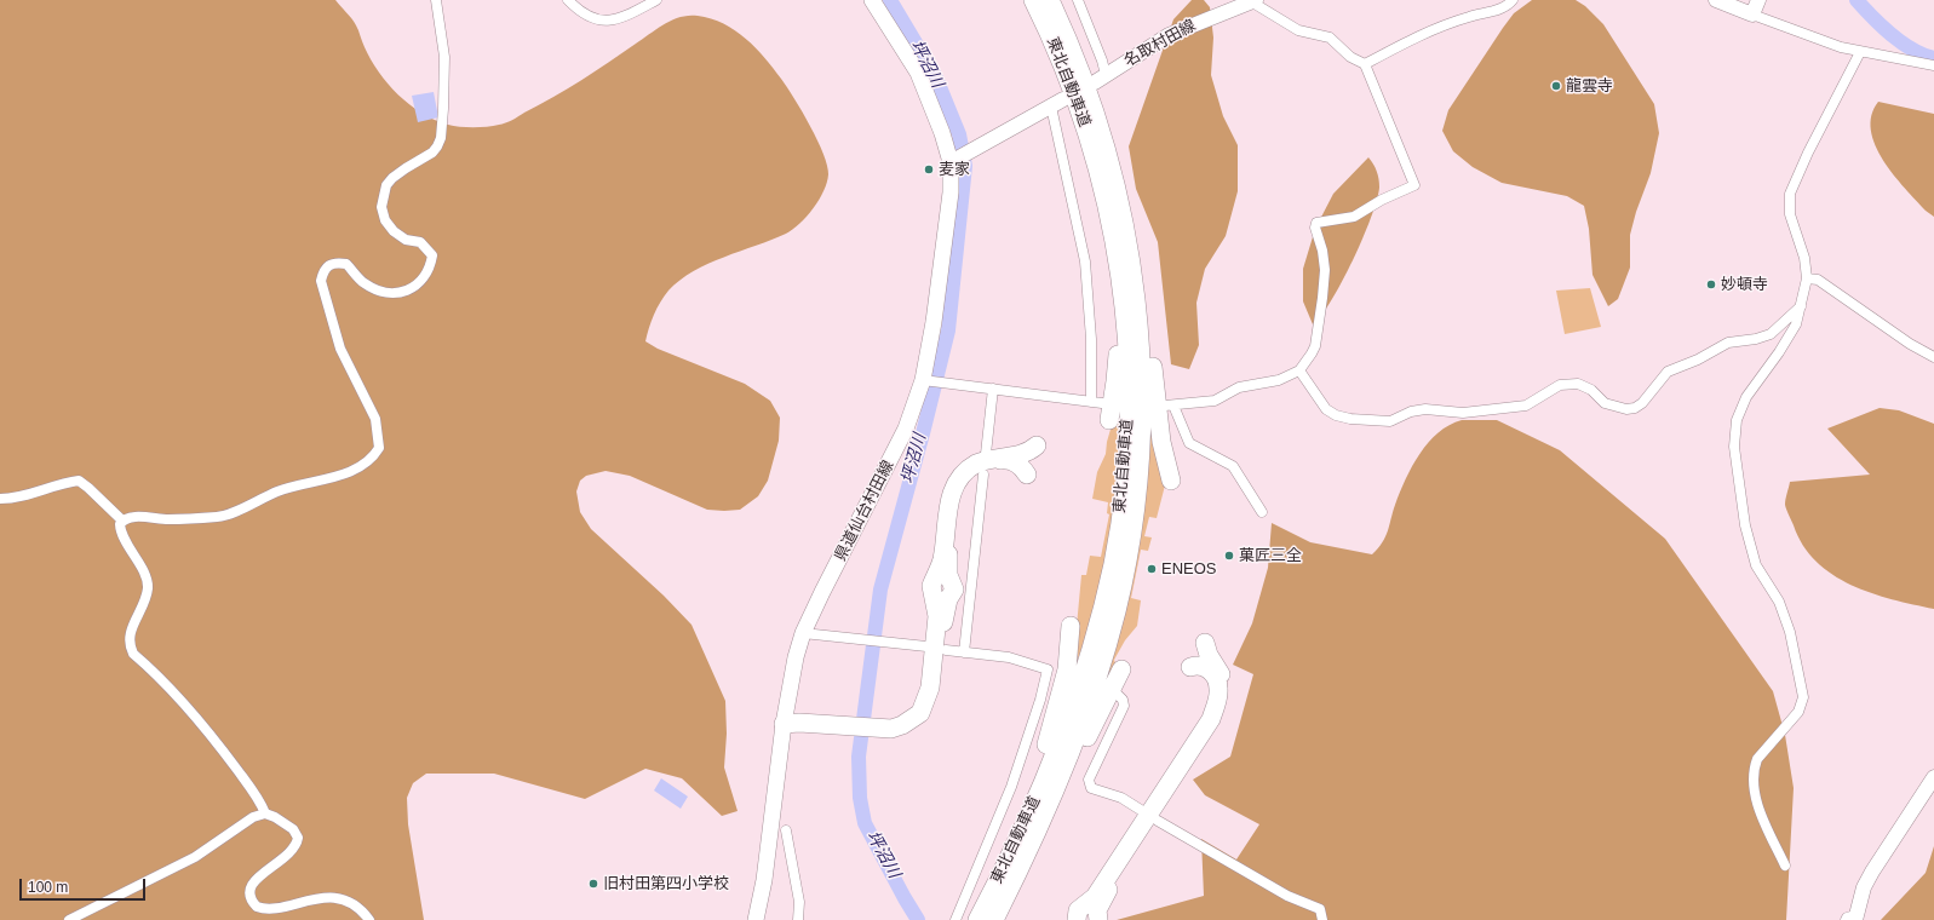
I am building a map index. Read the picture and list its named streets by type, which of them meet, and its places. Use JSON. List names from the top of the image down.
{
  "streets": {
    "highway": ["東北自動車道"],
    "main road": ["名取村田線", "県道仙台村田線"]
  },
  "water": ["坪沼川"],
  "places": [
    "龍雲寺",
    "麦家",
    "妙頓寺",
    "菓匠三全",
    "ENEOS",
    "旧村田第四小学校"
  ],
  "scale_bar": "100 m"
}
